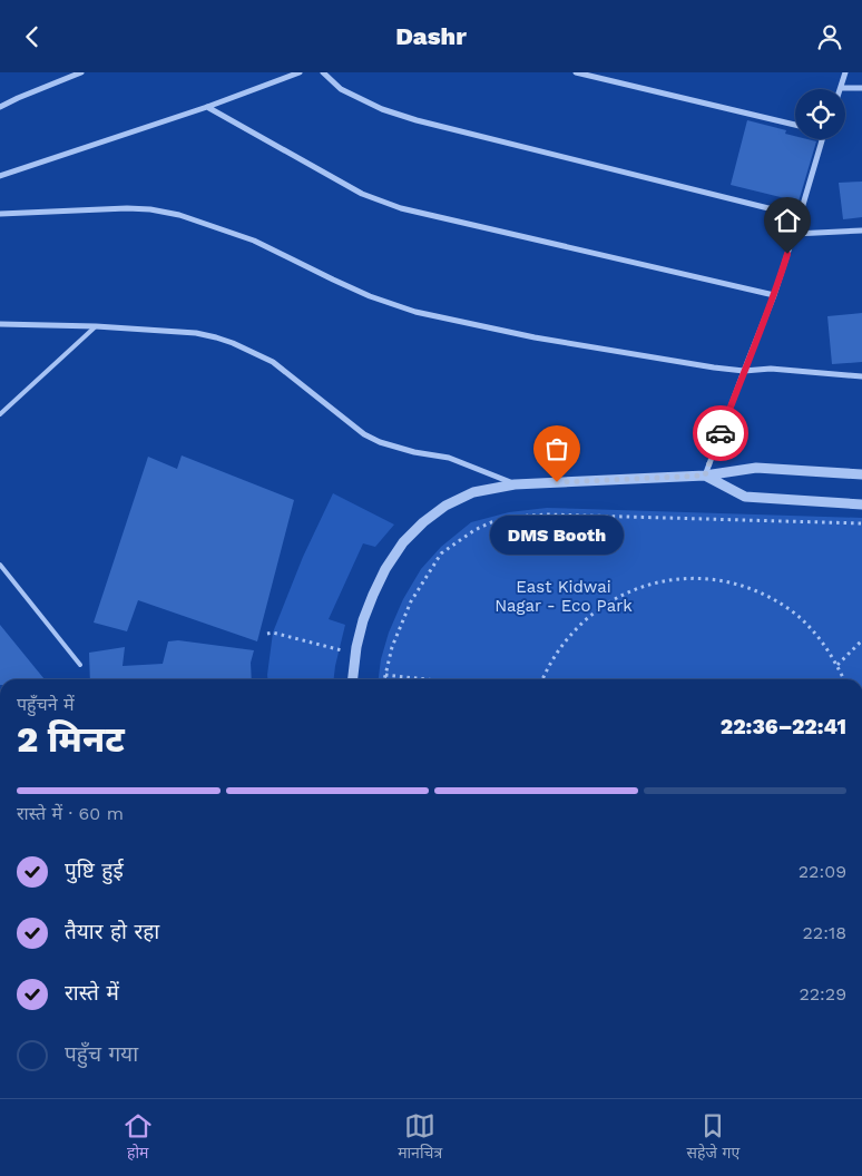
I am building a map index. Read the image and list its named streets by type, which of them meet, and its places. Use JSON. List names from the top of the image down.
{
  "parks": ["East Kidwai Nagar - Eco Park"],
  "places": ["DMS Booth"],
  "page": {
    "header": "Dashr",
    "bubble": "DMS Booth",
    "heading": ["2 मिनट", "पहुँचने में", "22:36–22:41"],
    "bar": "रास्ते में · 60 m",
    "list": [
      ["पुष्टि हुई", "22:09"],
      ["तैयार हो रहा", "22:18"],
      ["रास्ते में", "22:29"],
      "पहुँच गया"
    ],
    "tabs": ["होम", "मानचित्र", "सहेजे गए"]
  }
}
